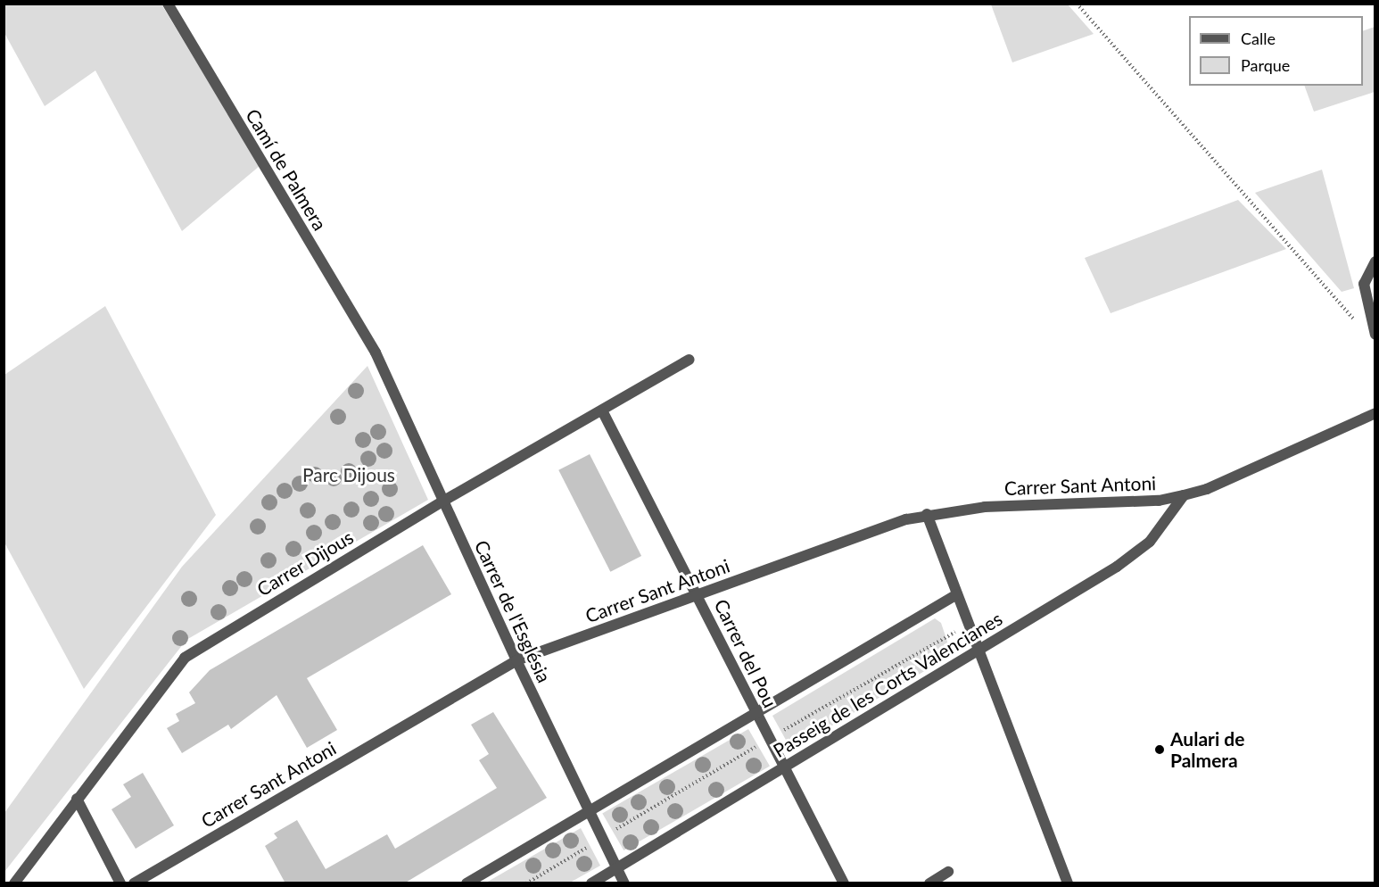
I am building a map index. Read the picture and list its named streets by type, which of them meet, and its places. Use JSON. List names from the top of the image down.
{
  "streets": {
    "street": [
      "Camí de Palmera",
      "Carrer Sant Antoni",
      "Carrer Dijous",
      "Carrer de l'Església",
      "Carrer del Pou",
      "Passeig de les Corts Valencianes"
    ]
  },
  "crossings": [
    ["Camí de Palmera", "Carrer de l'Església"],
    ["Carrer Sant Antoni", "Carrer de l'Església"],
    ["Carrer Sant Antoni", "Carrer del Pou"],
    ["Carrer Sant Antoni", "Passeig de les Corts Valencianes"],
    ["Carrer Dijous", "Carrer de l'Església"],
    ["Carrer Dijous", "Carrer del Pou"],
    ["Carrer de l'Església", "Passeig de les Corts Valencianes"],
    ["Carrer del Pou", "Passeig de les Corts Valencianes"]
  ],
  "parks": ["Parc Dijous"],
  "places": ["Aulari de Palmera"],
  "legend": ["Calle", "Parque"]
}
